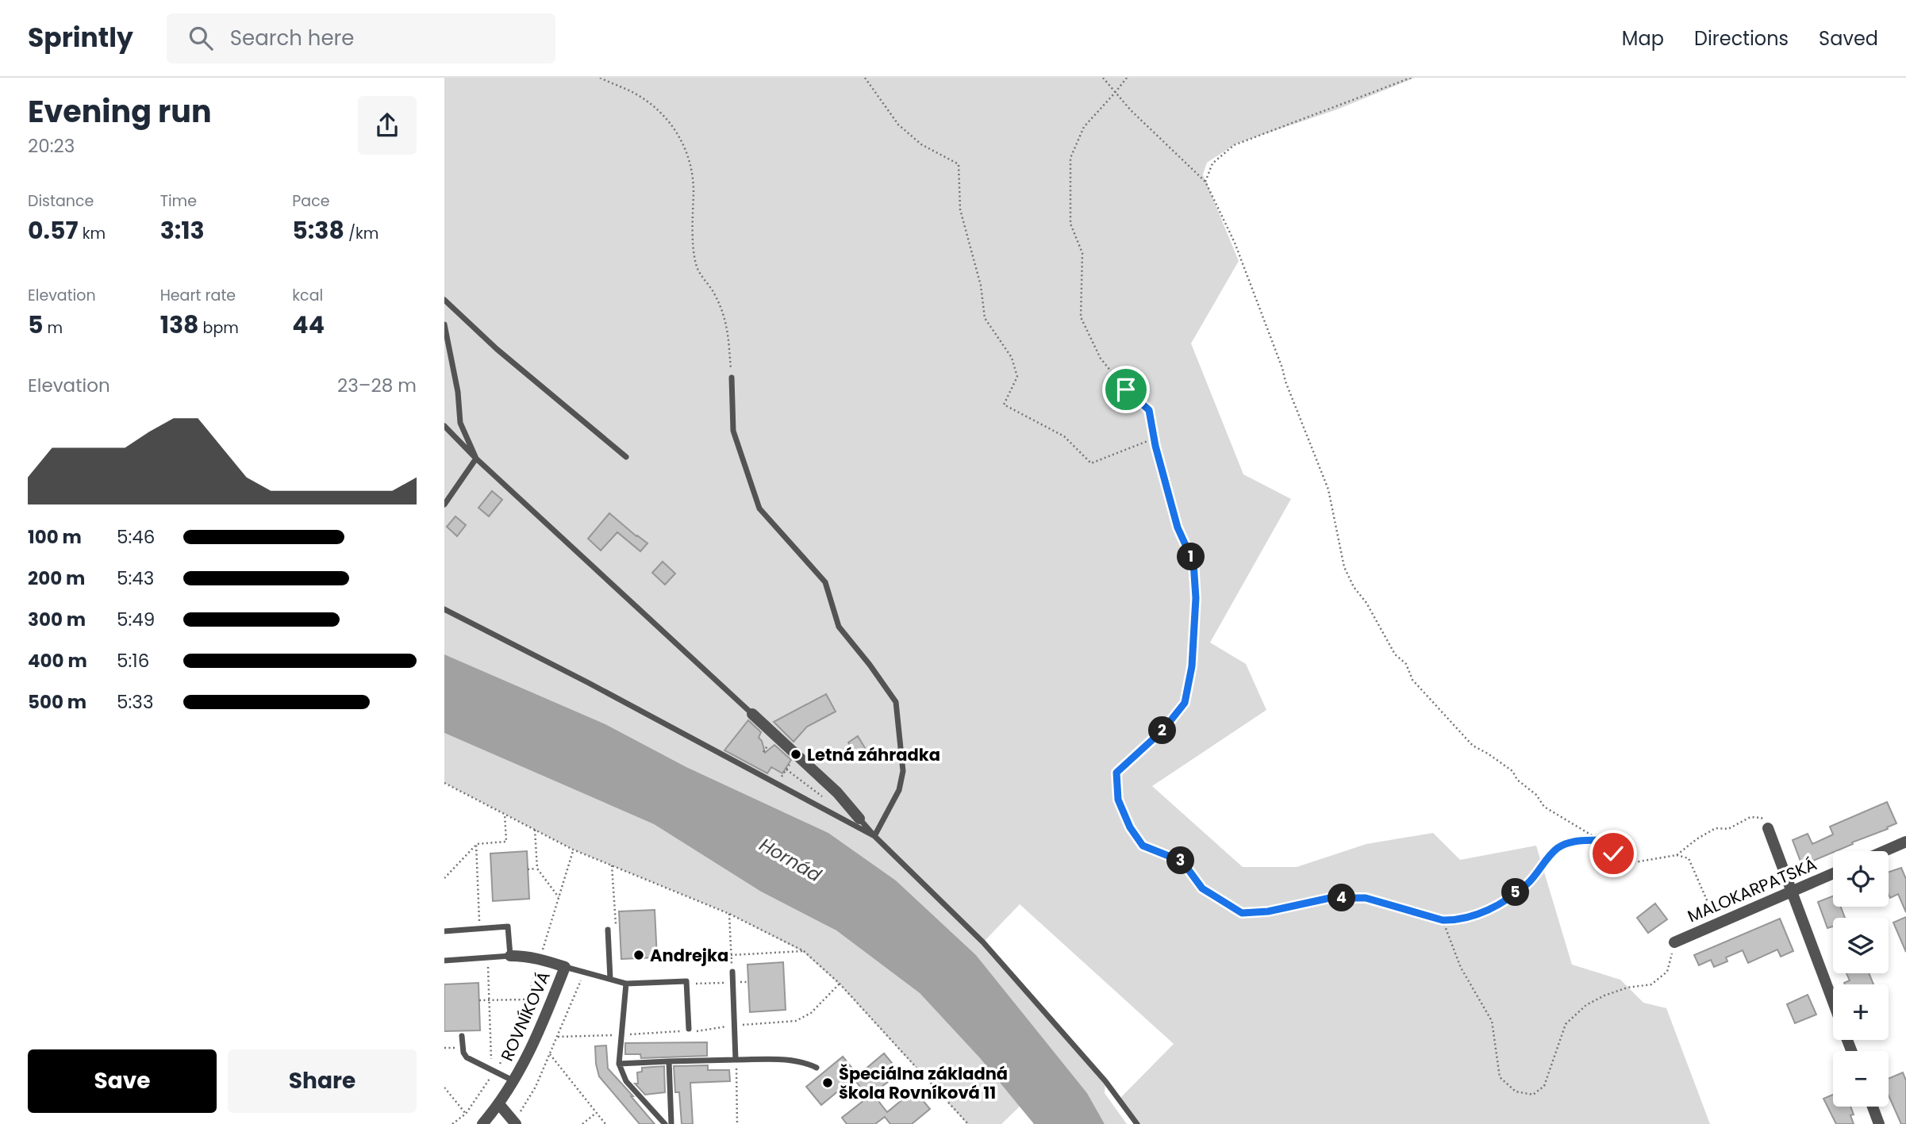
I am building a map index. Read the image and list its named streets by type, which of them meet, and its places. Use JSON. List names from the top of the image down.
{
  "streets": {
    "street": ["MALOKARPATSKÁ", "ROVNÍKOVÁ"]
  },
  "water": ["Hornád"],
  "places": ["Letná záhradka", "Andrejka", "Špeciálna základná škola Rovníková 11"],
  "page": {
    "header": "Sprintly",
    "search": "Search here",
    "nav": ["Map", "Directions", "Saved"],
    "heading": ["Evening run", "20:23"],
    "stats": [
      ["Distance", "0.57 km"],
      ["Time", "3:13"],
      ["Pace", "5:38 /km"],
      ["Elevation", "5 m"],
      ["Heart rate", "138 bpm"],
      ["kcal", "44"]
    ],
    "chart": ["Elevation", "23–28 m"],
    "list": [
      {
        "name": "100 m",
        "note": "5:46"
      },
      {
        "name": "200 m",
        "note": "5:43"
      },
      {
        "name": "300 m",
        "note": "5:49"
      },
      {
        "name": "400 m",
        "note": "5:16"
      },
      {
        "name": "500 m",
        "note": "5:33"
      }
    ],
    "pins": [
      "1",
      "2",
      "3",
      "5",
      "4"
    ],
    "map_buttons": ["+", "−"],
    "buttons": ["Save", "Share"]
  }
}
